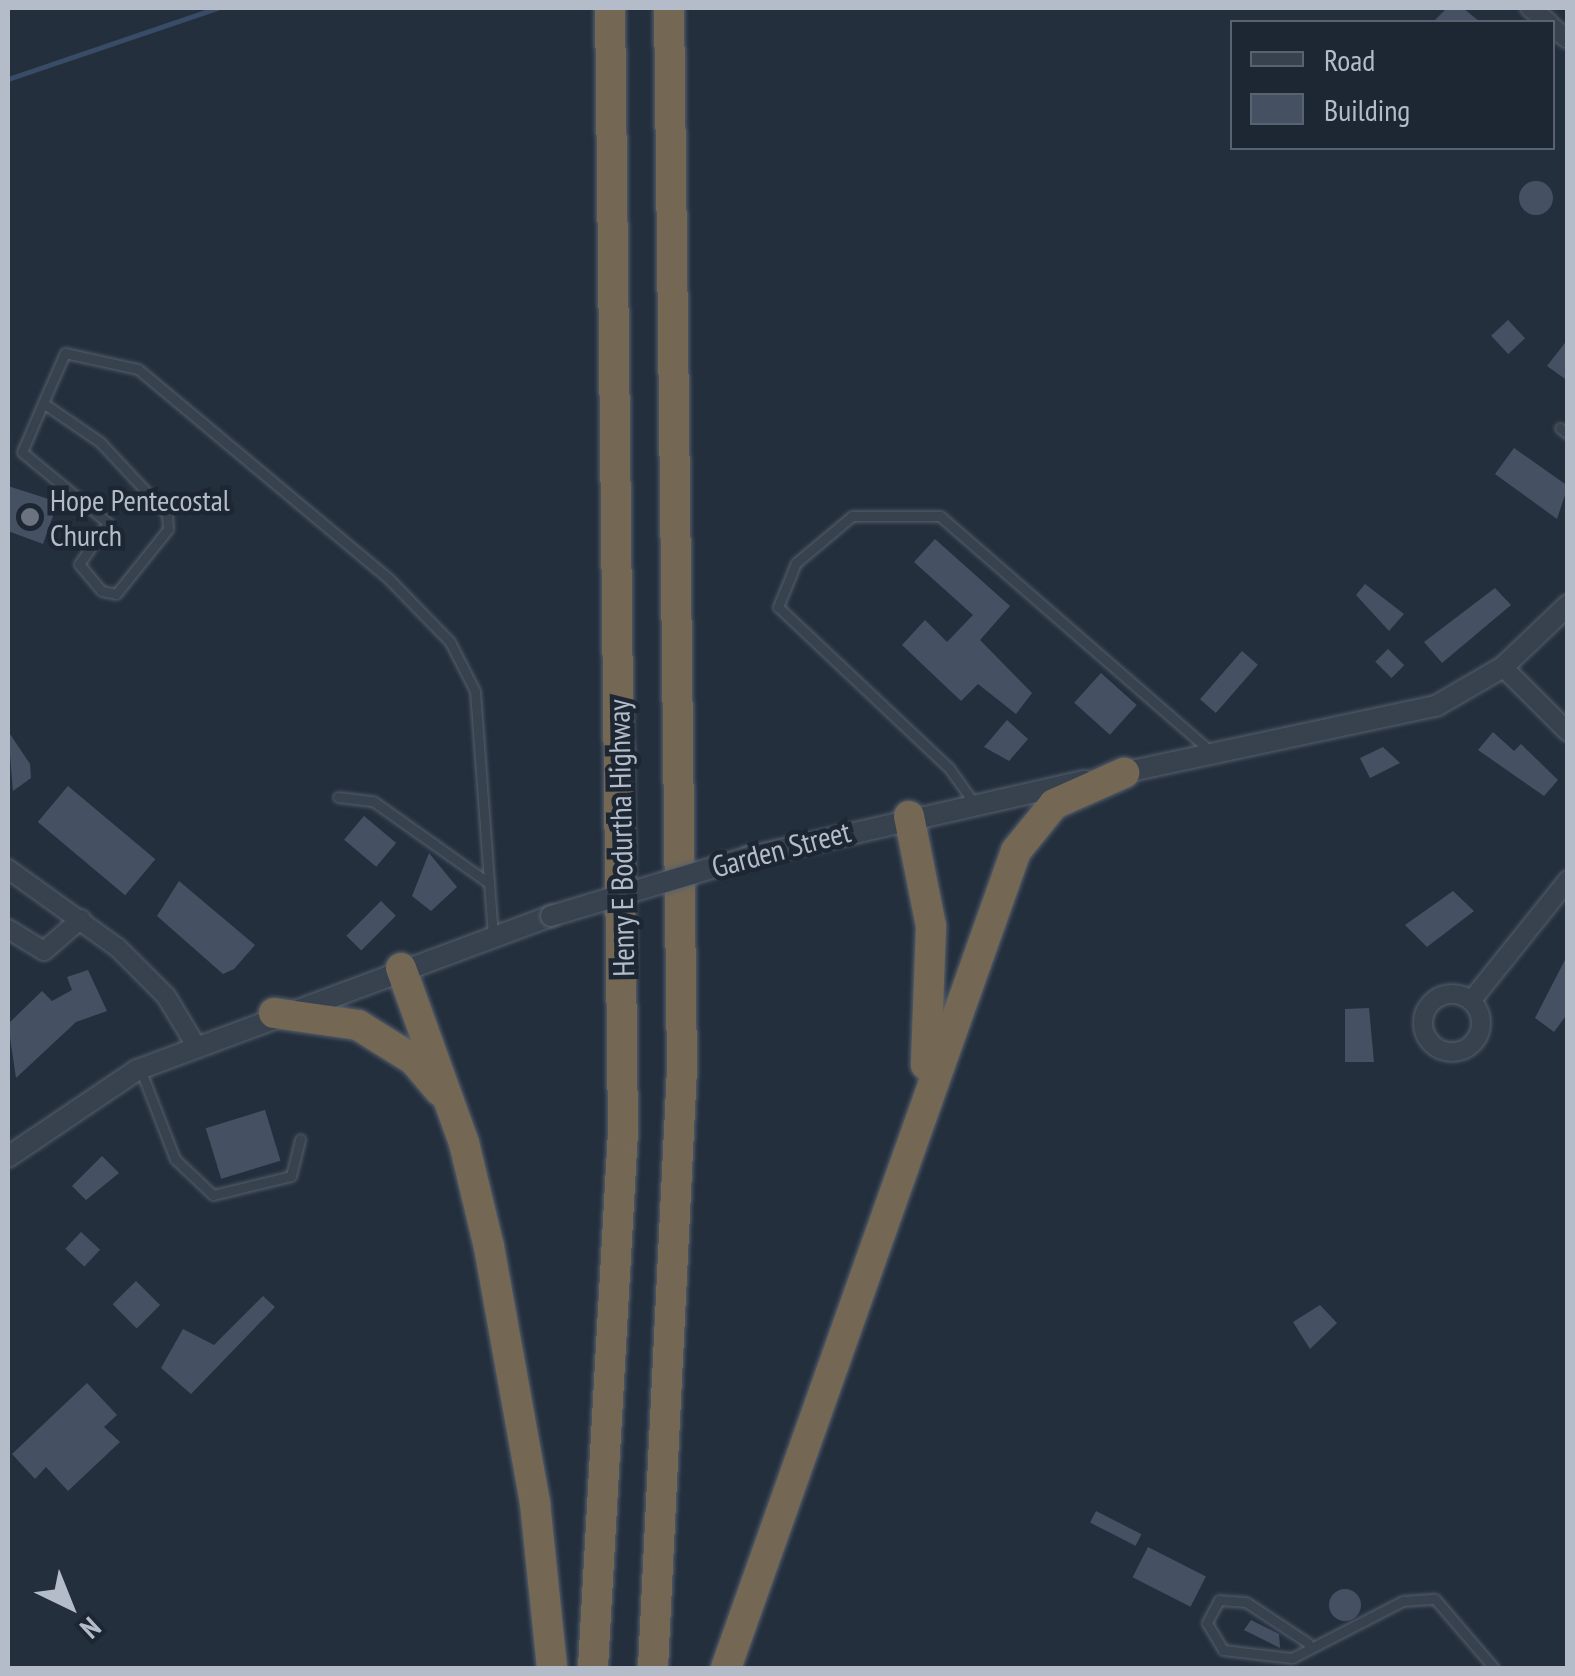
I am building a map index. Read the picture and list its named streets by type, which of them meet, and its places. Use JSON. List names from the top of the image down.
{
  "streets": {
    "highway": ["Henry E Bodurtha Highway"],
    "street": ["Garden Street"]
  },
  "places": ["Hope Pentecostal Church"],
  "legend": ["Road", "Building"],
  "north": "bottom right"
}
